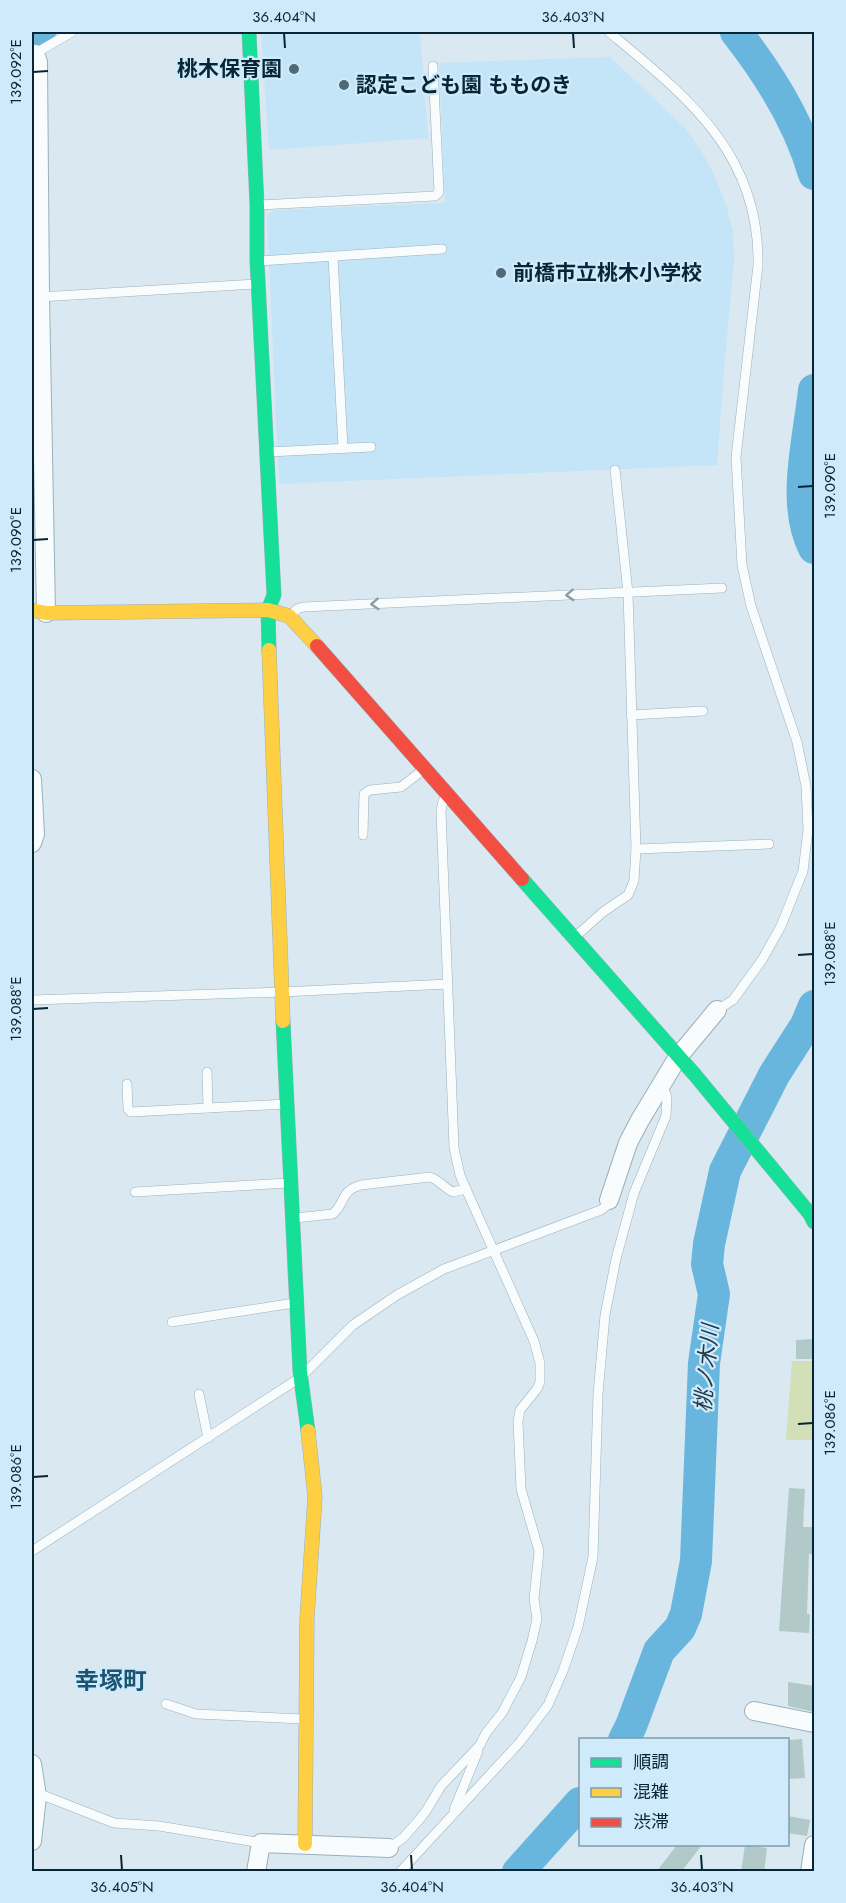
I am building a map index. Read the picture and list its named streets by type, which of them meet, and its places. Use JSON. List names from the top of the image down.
{
  "districts": ["幸塚町"],
  "water": ["桃ノ木川"],
  "places": ["桃木保育園", "認定こども園 もものき", "前橋市立桃木小学校"],
  "legend": ["順調", "混雑", "渋滞"],
  "coordinates": [
    "36.404°N",
    "36.403°N",
    "139.092°E",
    "139.090°E",
    "139.088°E",
    "139.086°E",
    "36.405°N"
  ]
}
